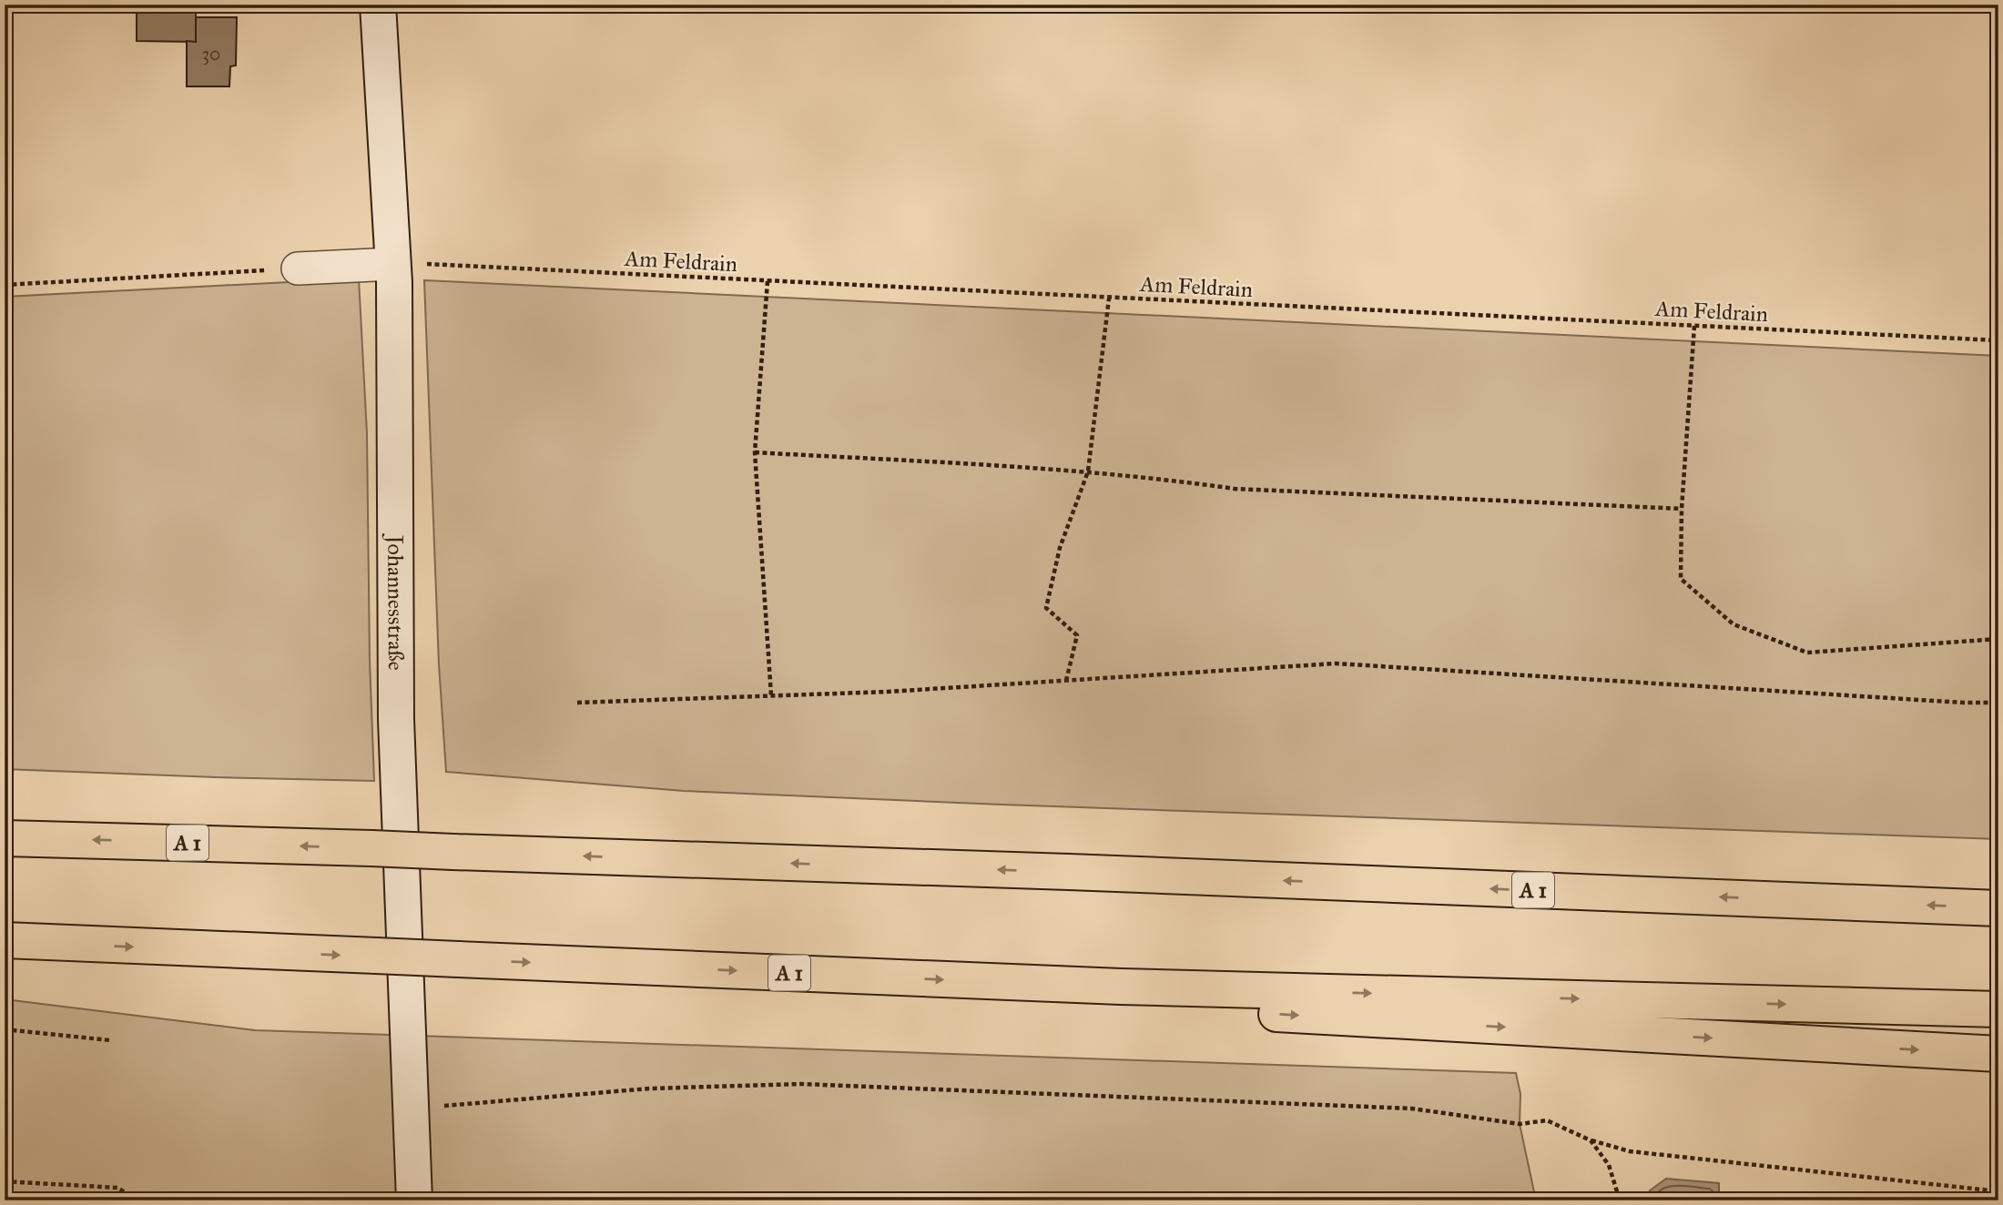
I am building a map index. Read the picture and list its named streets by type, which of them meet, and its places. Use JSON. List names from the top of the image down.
{
  "streets": {
    "highway": ["A 1"],
    "main road": ["Johannesstraße"],
    "path": ["Am Feldrain"]
  },
  "crossings": [
    ["Am Feldrain", "Johannesstraße"]
  ],
  "house_numbers": ["30"]
}
